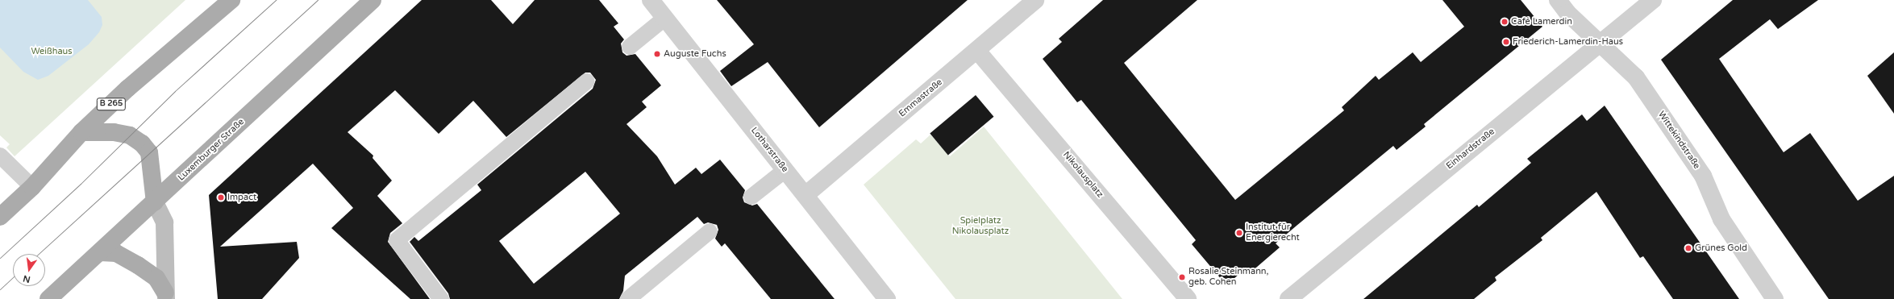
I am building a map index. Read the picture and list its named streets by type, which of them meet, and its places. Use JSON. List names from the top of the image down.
{
  "streets": {
    "main road": ["B 265", "Luxemburger Straße"],
    "street": [
      "Emmastraße",
      "Wittekindstraße",
      "Einhardstraße",
      "Lotharstraße",
      "Nikolausplatz"
    ]
  },
  "crossings": [
    ["Emmastraße", "Lotharstraße"],
    ["Emmastraße", "Nikolausplatz"],
    ["Wittekindstraße", "Einhardstraße"]
  ],
  "parks": ["Weißhaus", "Spielplatz Nikolausplatz"],
  "places": [
    "Café Lamerdin",
    "Friederich-Lamerdin-Haus",
    "Auguste Fuchs",
    "Impact",
    "Institut für Energierecht",
    "Grünes Gold",
    "Rosalie Steinmann, geb. Cohen"
  ],
  "north": "bottom"
}
